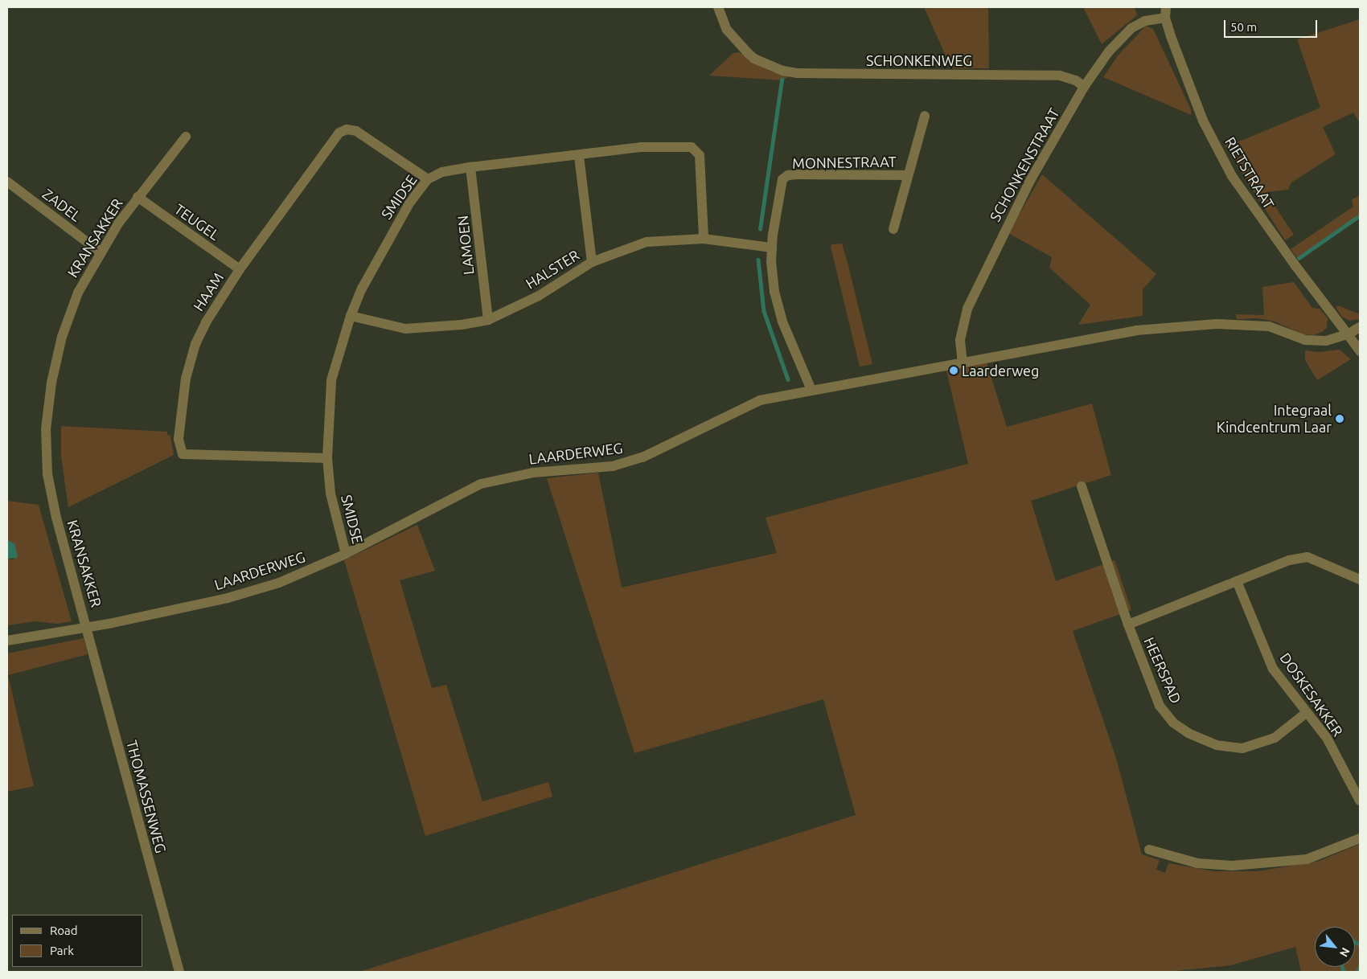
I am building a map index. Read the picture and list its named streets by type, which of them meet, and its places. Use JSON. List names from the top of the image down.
{
  "streets": {
    "street": [
      "SCHONKENWEG",
      "MONNESTRAAT",
      "SCHONKENSTRAAT",
      "RIETSTRAAT",
      "SMIDSE",
      "ZADEL",
      "TEUGEL",
      "KRANSAKKER",
      "LAMOEN",
      "HALSTER",
      "HAAM",
      "LAARDERWEG",
      "HEERSPAD",
      "DOSKESAKKER",
      "THOMASSENWEG"
    ]
  },
  "crossings": [
    ["SCHONKENWEG", "SCHONKENSTRAAT"],
    ["MONNESTRAAT", "HALSTER"],
    ["MONNESTRAAT", "LAARDERWEG"],
    ["SCHONKENSTRAAT", "RIETSTRAAT"],
    ["SCHONKENSTRAAT", "LAARDERWEG"],
    ["RIETSTRAAT", "LAARDERWEG"],
    ["SMIDSE", "LAMOEN"],
    ["SMIDSE", "HALSTER"],
    ["SMIDSE", "HAAM"],
    ["SMIDSE", "LAARDERWEG"],
    ["ZADEL", "KRANSAKKER"],
    ["TEUGEL", "KRANSAKKER"],
    ["TEUGEL", "HAAM"],
    ["KRANSAKKER", "LAARDERWEG"],
    ["KRANSAKKER", "THOMASSENWEG"],
    ["LAMOEN", "HALSTER"],
    ["LAARDERWEG", "THOMASSENWEG"],
    ["HEERSPAD", "DOSKESAKKER"]
  ],
  "places": ["Laarderweg", "Integraal Kindcentrum Laar"],
  "legend": ["Road", "Park"],
  "scale_bar": "50 m",
  "north": "bottom right"
}
